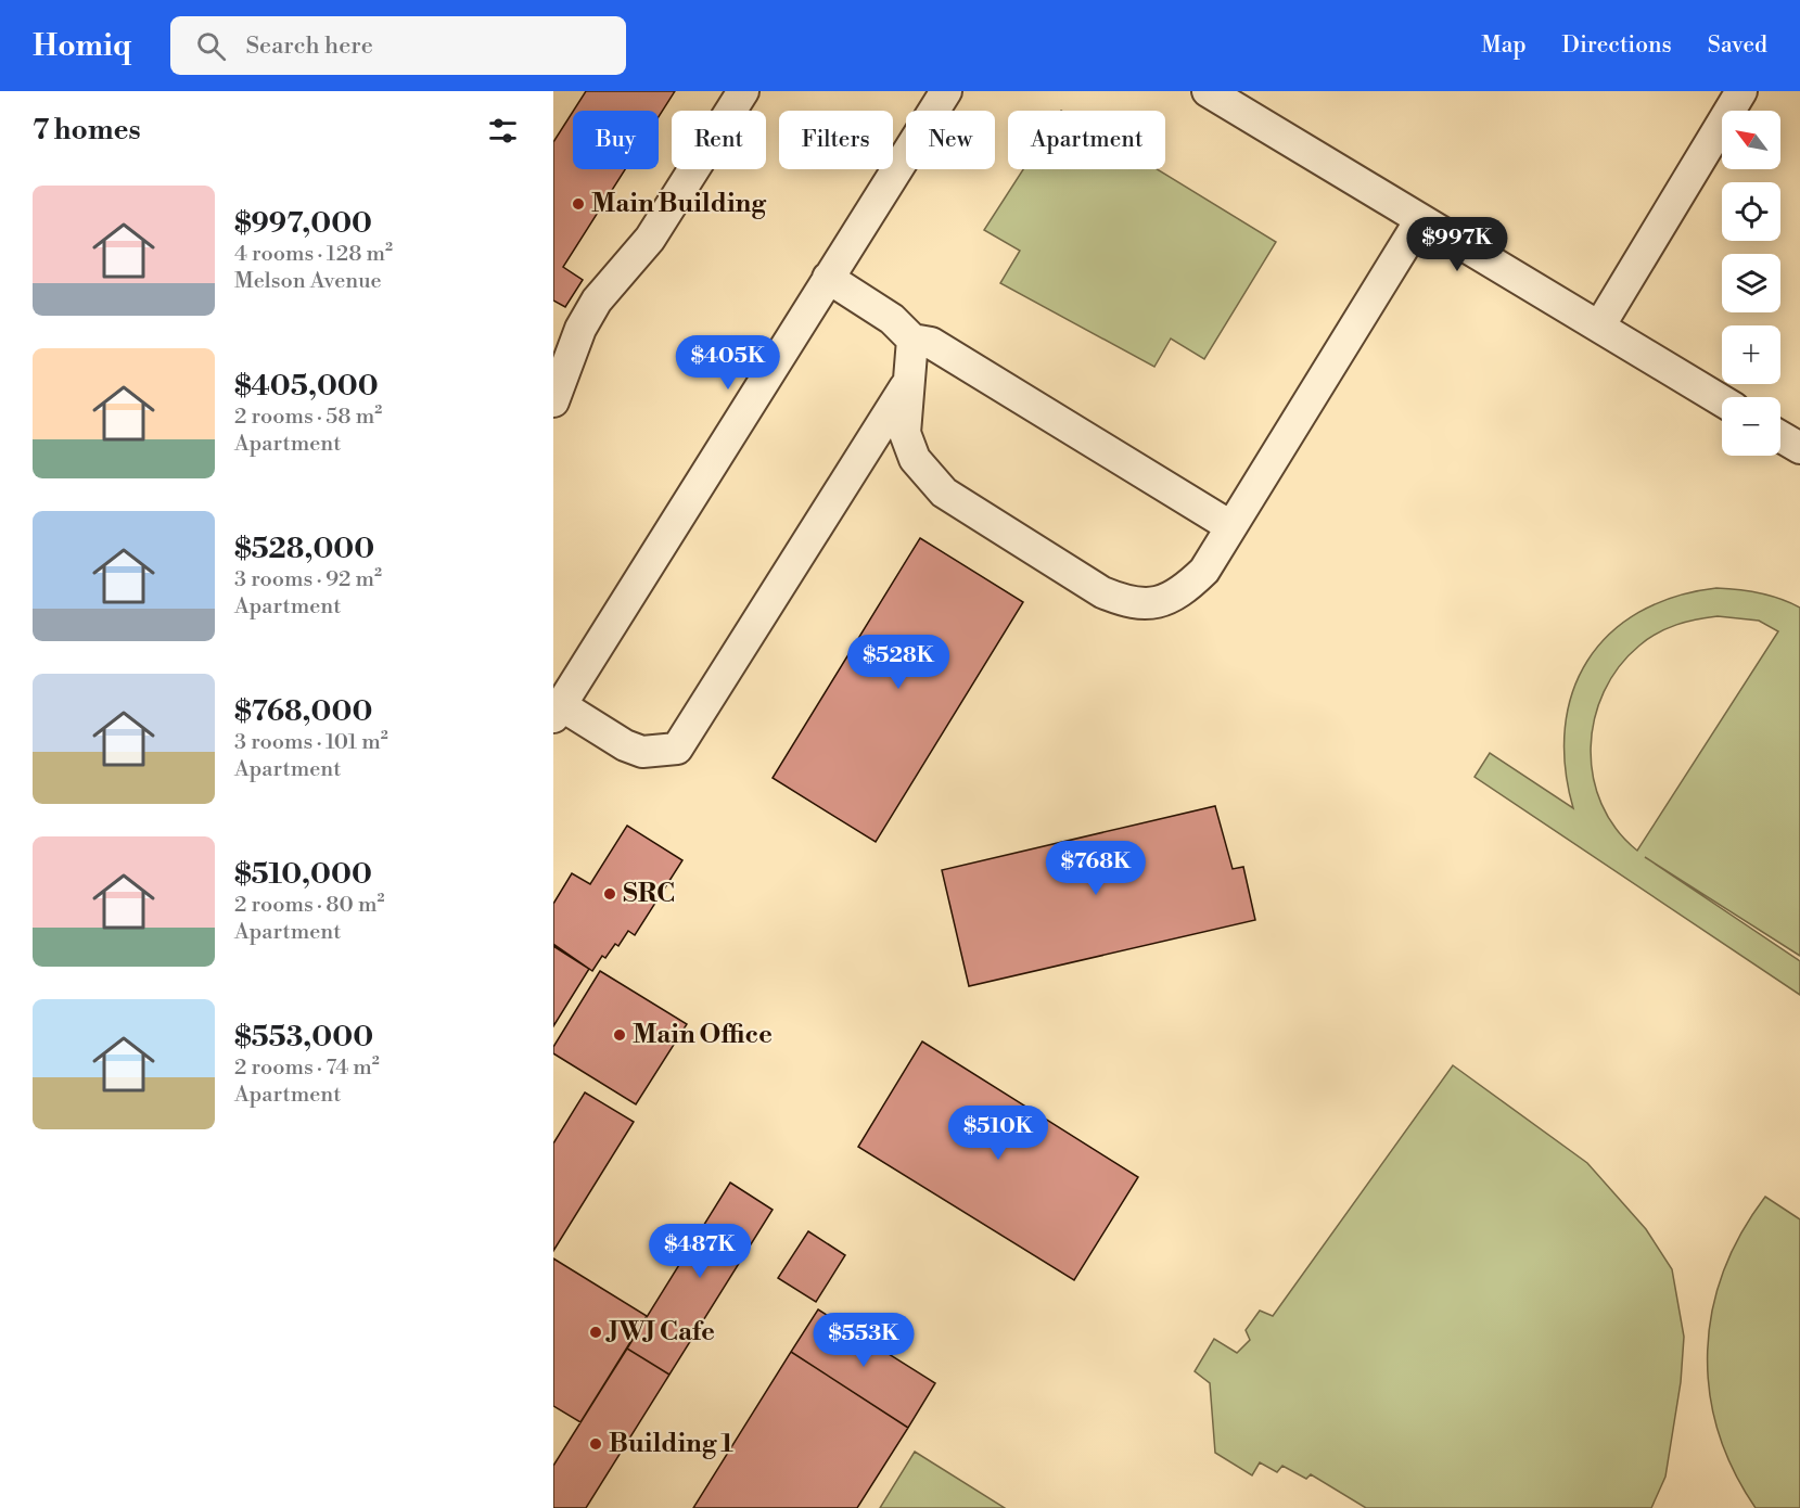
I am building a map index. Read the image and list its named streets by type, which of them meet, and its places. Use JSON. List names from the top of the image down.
{
  "places": [
    "Main Building",
    "SRC",
    "Main Office",
    "JWJ Cafe",
    "Building 1"
  ],
  "north": "top left",
  "page": {
    "header": "Homiq",
    "search": "Search here",
    "nav": ["Map", "Directions", "Saved"],
    "heading": "7 homes",
    "map_buttons": ["+", "−"],
    "chip": [
      "Buy",
      "Rent",
      "Filters",
      "New",
      "Apartment"
    ],
    "list": [
      {
        "name": "$997,000",
        "note": "4 rooms · 128 m² · Melson Avenue"
      },
      {
        "name": "$405,000",
        "note": "2 rooms · 58 m² · Apartment"
      },
      {
        "name": "$528,000",
        "note": "3 rooms · 92 m² · Apartment"
      },
      {
        "name": "$768,000",
        "note": "3 rooms · 101 m² · Apartment"
      },
      {
        "name": "$510,000",
        "note": "2 rooms · 80 m² · Apartment"
      },
      {
        "name": "$553,000",
        "note": "2 rooms · 74 m² · Apartment"
      }
    ],
    "price": [
      "$997K",
      "$405K",
      "$528K",
      "$768K",
      "$510K",
      "$487K",
      "$553K"
    ]
  }
}
